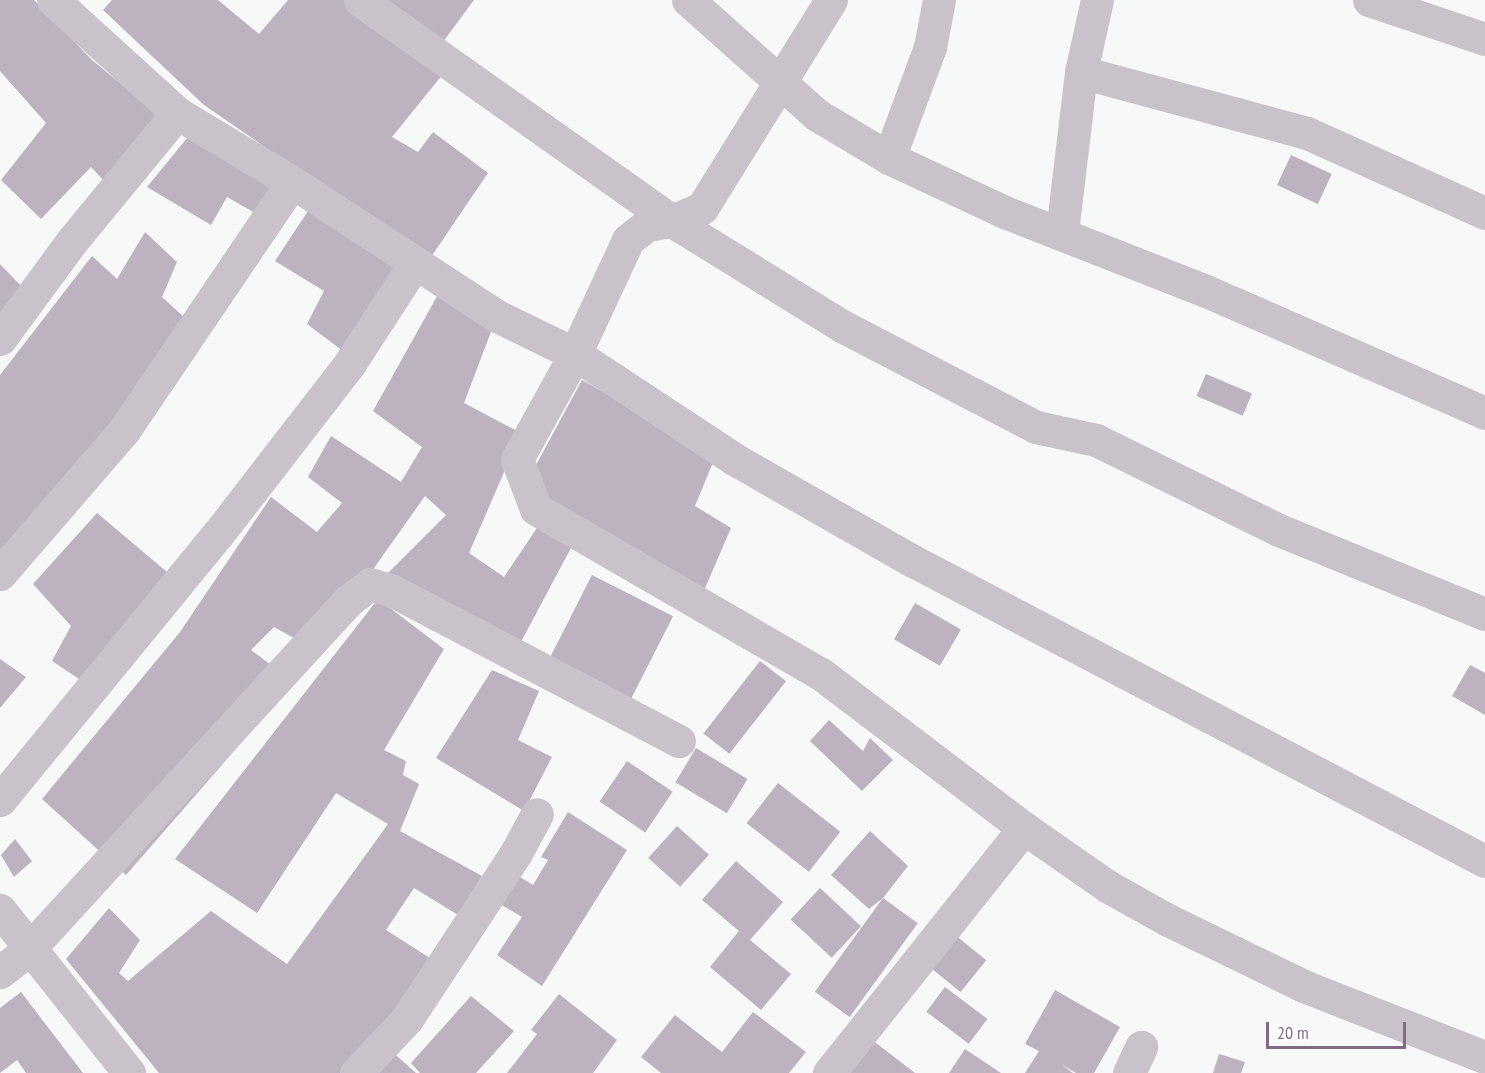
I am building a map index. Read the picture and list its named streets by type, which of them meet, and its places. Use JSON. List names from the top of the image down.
{
  "scale_bar": "20 m"
}
